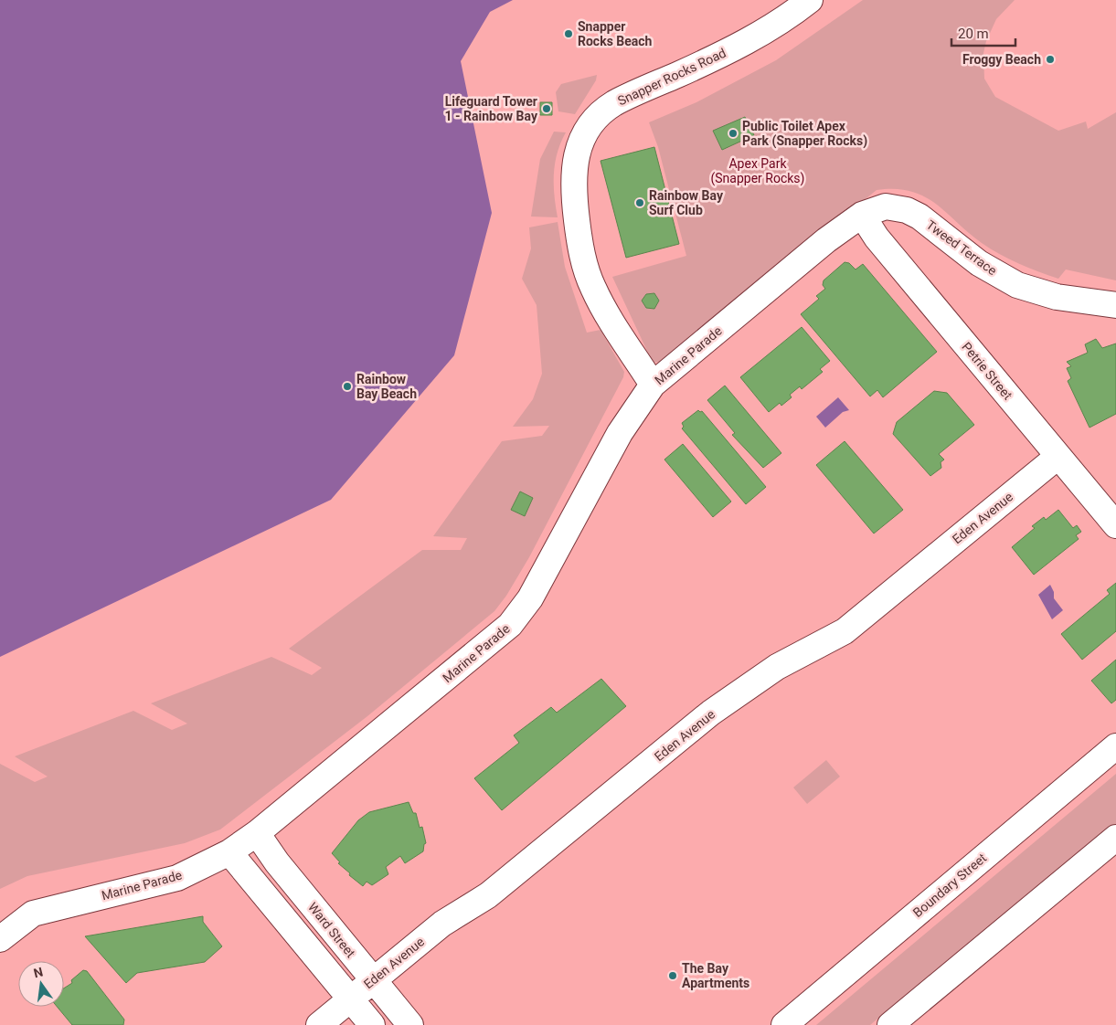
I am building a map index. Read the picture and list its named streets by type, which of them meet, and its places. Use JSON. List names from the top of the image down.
{
  "streets": {
    "street": [
      "Snapper Rocks Road",
      "Tweed Terrace",
      "Marine Parade",
      "Petrie Street",
      "Eden Avenue",
      "Boundary Street",
      "Ward Street"
    ]
  },
  "crossings": [
    ["Snapper Rocks Road", "Marine Parade"],
    ["Tweed Terrace", "Marine Parade"],
    ["Tweed Terrace", "Petrie Street"],
    ["Marine Parade", "Petrie Street"],
    ["Marine Parade", "Ward Street"],
    ["Petrie Street", "Eden Avenue"],
    ["Eden Avenue", "Ward Street"]
  ],
  "parks": ["Apex Park (Snapper Rocks)"],
  "places": [
    "Snapper Rocks Beach",
    "Froggy Beach",
    "Lifeguard Tower 1 - Rainbow Bay",
    "Public Toilet Apex Park (Snapper Rocks)",
    "Rainbow Bay Surf Club",
    "Rainbow Bay Beach",
    "The Bay Apartments"
  ],
  "scale_bar": "20 m",
  "north": "top"
}
